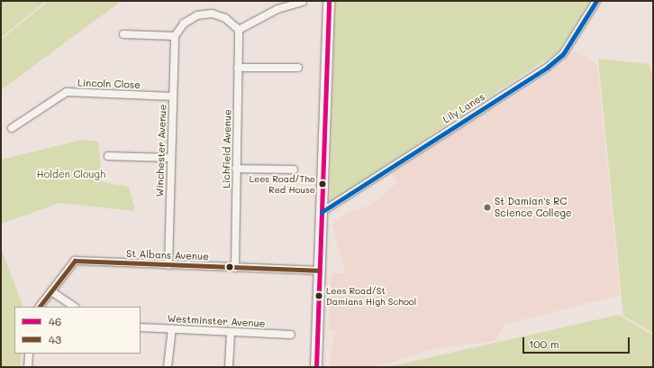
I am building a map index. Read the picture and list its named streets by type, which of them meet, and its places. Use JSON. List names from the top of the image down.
{
  "streets": {
    "street": [
      "Lincoln Close",
      "Lily Lanes",
      "Lichfield Avenue",
      "Winchester Avenue",
      "St Albans Avenue",
      "Westminster Avenue"
    ]
  },
  "crossings": [
    ["Lincoln Close", "Winchester Avenue"],
    ["Lichfield Avenue", "St Albans Avenue"],
    ["Winchester Avenue", "St Albans Avenue"]
  ],
  "parks": ["Holden Clough"],
  "places": ["Lees Road/The Red House", "St Damian's RC Science College", "Lees Road/St Damians High School"],
  "lines": ["transit line 46", "transit line 43"],
  "legend": ["46", "43"],
  "scale_bar": "100 m"
}
